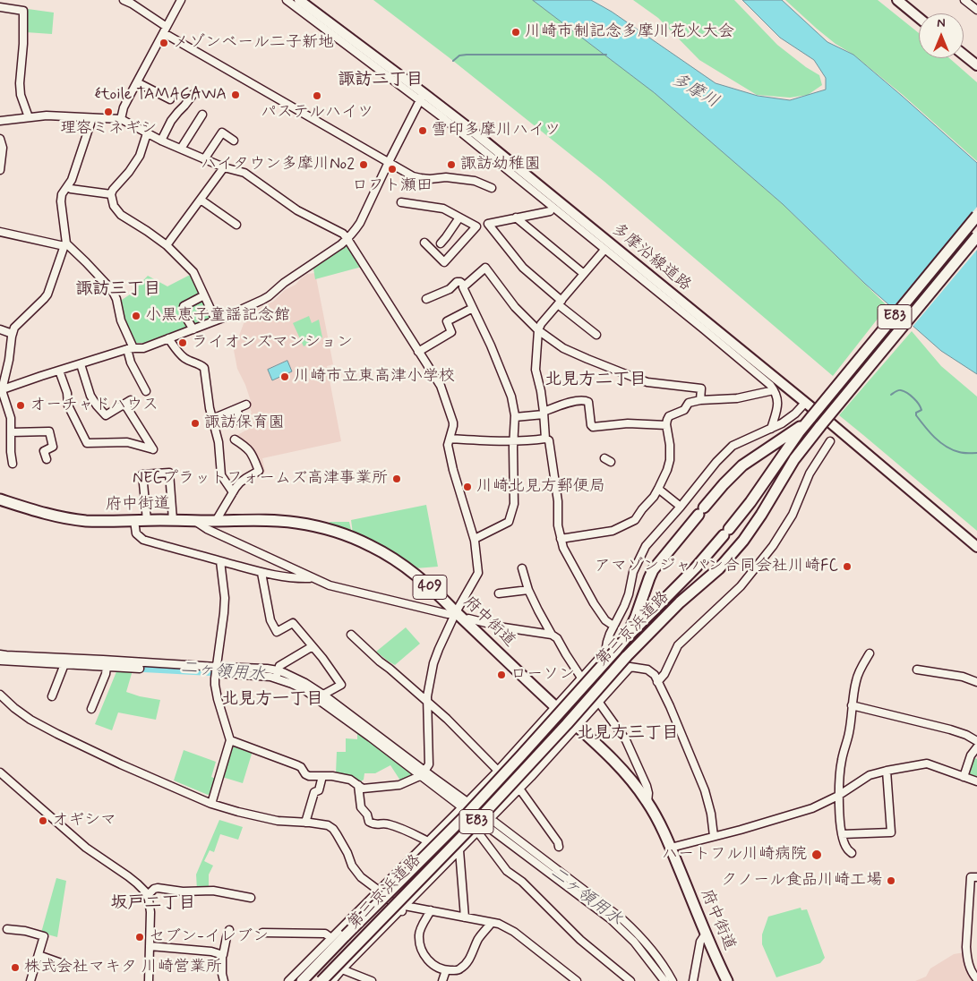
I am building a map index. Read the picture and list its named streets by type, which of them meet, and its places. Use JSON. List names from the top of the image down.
{
  "streets": {
    "highway": [
      "E83",
      "府中街道",
      "409",
      "第三京浜道路"
    ],
    "main road": ["多摩沿線道路"]
  },
  "districts": [
    "諏訪二丁目",
    "諏訪三丁目",
    "北見方二丁目",
    "北見方一丁目",
    "北見方三丁目",
    "坂戸二丁目"
  ],
  "water": ["多摩川", "二ヶ領用水"],
  "places": [
    "川崎市制記念多摩川花火大会",
    "メゾンベール二子新地",
    "étoile TAMAGAWA",
    "パステルハイツ",
    "理容ミネギシ",
    "雪印多摩川ハイツ",
    "ハイタウン多摩川No2",
    "諏訪幼稚園",
    "ロフト瀬田",
    "小黒恵子童謡記念館",
    "ライオンズマンション",
    "川崎市立東高津小学校",
    "オーチャドハウス",
    "諏訪保育園",
    "NECプラットフォームズ高津事業所",
    "川崎北見方郵便局",
    "アマゾンジャパン合同会社川崎FC",
    "ローソン",
    "オギシマ",
    "ハートフル川崎病院",
    "クノール食品川崎工場",
    "セブン-イレブン",
    "株式会社マキタ 川崎営業所"
  ],
  "north": "top"
}
